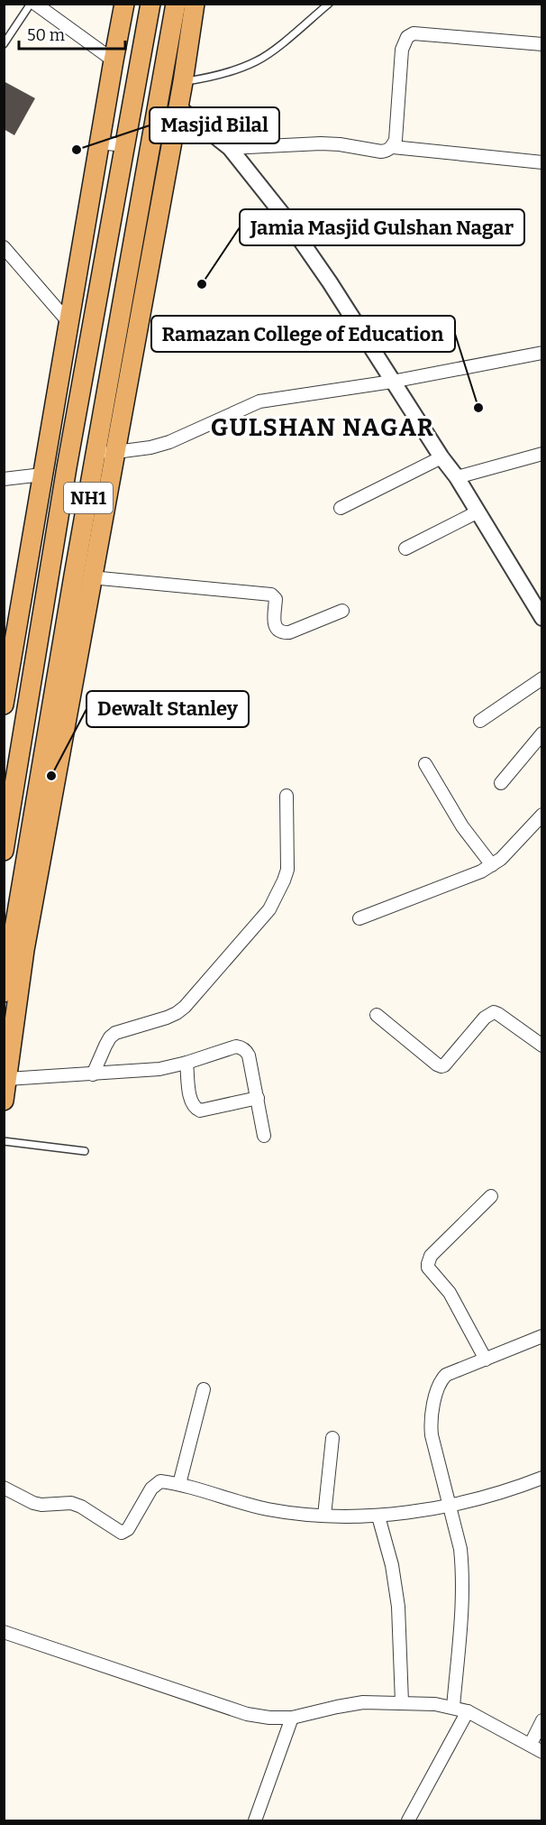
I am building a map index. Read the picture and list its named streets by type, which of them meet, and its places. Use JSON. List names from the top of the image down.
{
  "streets": {
    "highway": ["NH1"]
  },
  "districts": ["GULSHAN NAGAR"],
  "places": [
    "Masjid Bilal",
    "Jamia Masjid Gulshan Nagar",
    "Ramazan College of Education",
    "Dewalt Stanley"
  ],
  "scale_bar": "50 m"
}
